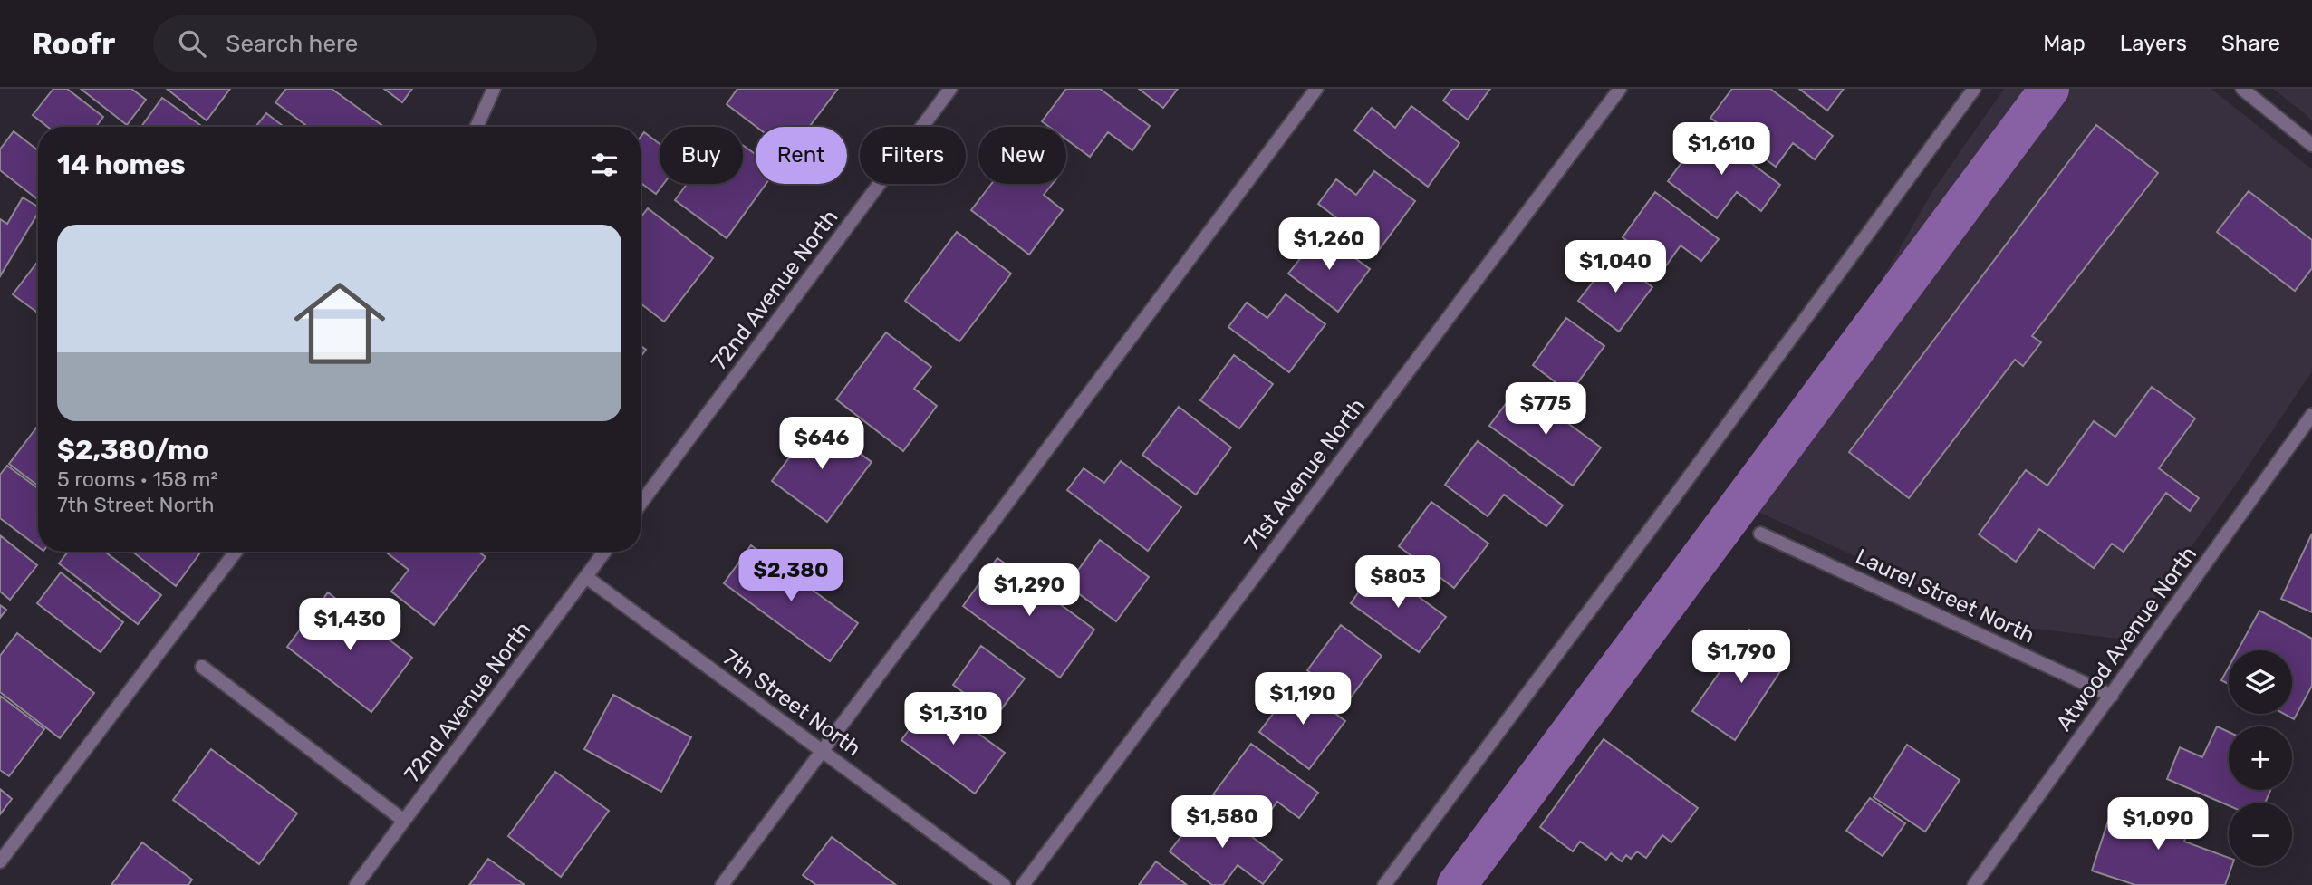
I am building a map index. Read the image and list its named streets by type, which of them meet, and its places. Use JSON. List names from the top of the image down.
{
  "streets": {
    "street": [
      "72nd Avenue North",
      "71st Avenue North",
      "Laurel Street North",
      "Atwood Avenue North",
      "7th Street North"
    ]
  },
  "crossings": [
    ["72nd Avenue North", "7th Street North"],
    ["Laurel Street North", "Atwood Avenue North"]
  ],
  "page": {
    "header": "Roofr",
    "search": "Search here",
    "nav": ["Map", "Layers", "Share"],
    "price": [
      "$1,610",
      "$1,260",
      "$1,040",
      "$775",
      "$646",
      "$2,380",
      "$803",
      "$1,290",
      "$1,430",
      "$1,790",
      "$1,190",
      "$1,310",
      "$1,580",
      "$1,090"
    ],
    "chip": [
      "Buy",
      "Rent",
      "Filters",
      "New"
    ],
    "heading": "14 homes",
    "list": [
      {
        "name": "$2,380/mo",
        "note": "5 rooms · 158 m² · 7th Street North"
      }
    ],
    "map_buttons": ["+", "−"]
  }
}
